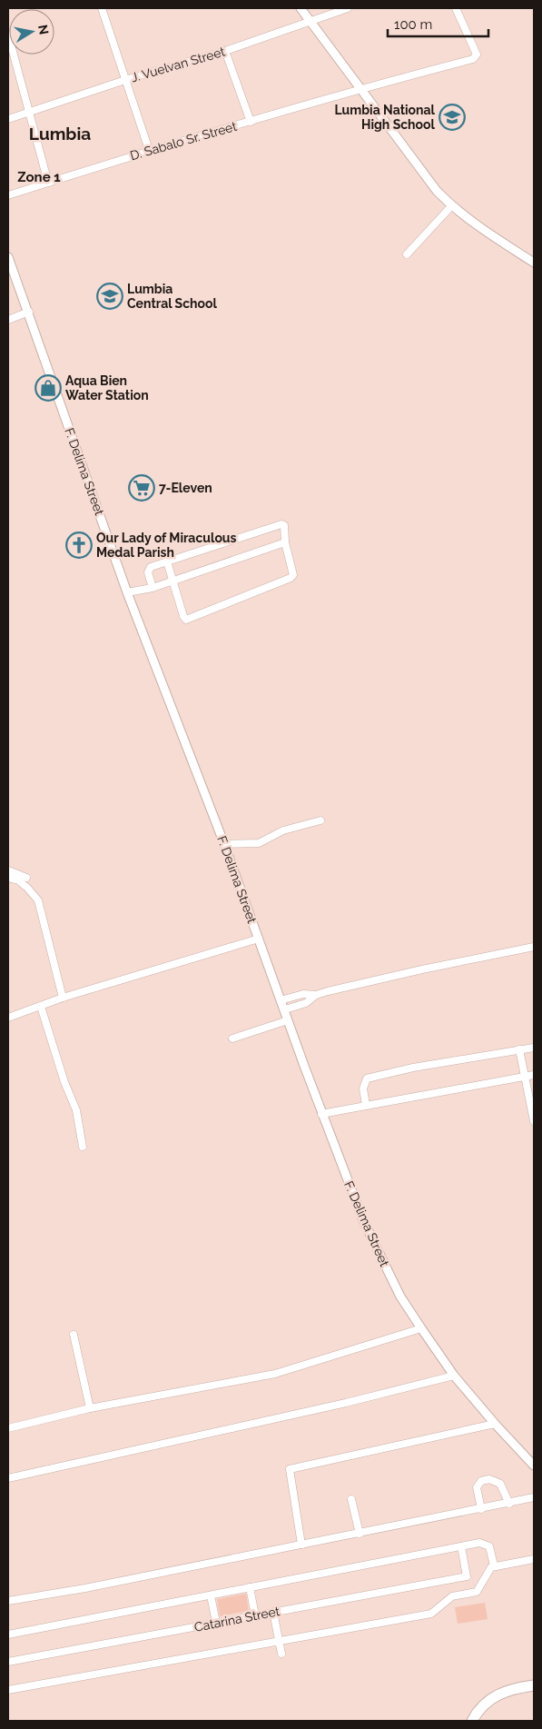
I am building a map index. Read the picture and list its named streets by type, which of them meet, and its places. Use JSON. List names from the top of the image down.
{
  "streets": {
    "street": [
      "J. Vuelvan Street",
      "D. Sabalo Sr. Street",
      "F. Delima Street",
      "Catarina Street"
    ]
  },
  "districts": ["Lumbia", "Zone 1"],
  "places": {
    "school or university": ["Lumbia National High School", "Lumbia Central School"],
    "shop": ["Aqua Bien Water Station"],
    "supermarket": ["7-Eleven"],
    "church": ["Our Lady of Miraculous Medal Parish"]
  },
  "scale_bar": "100 m",
  "north": "right"
}
